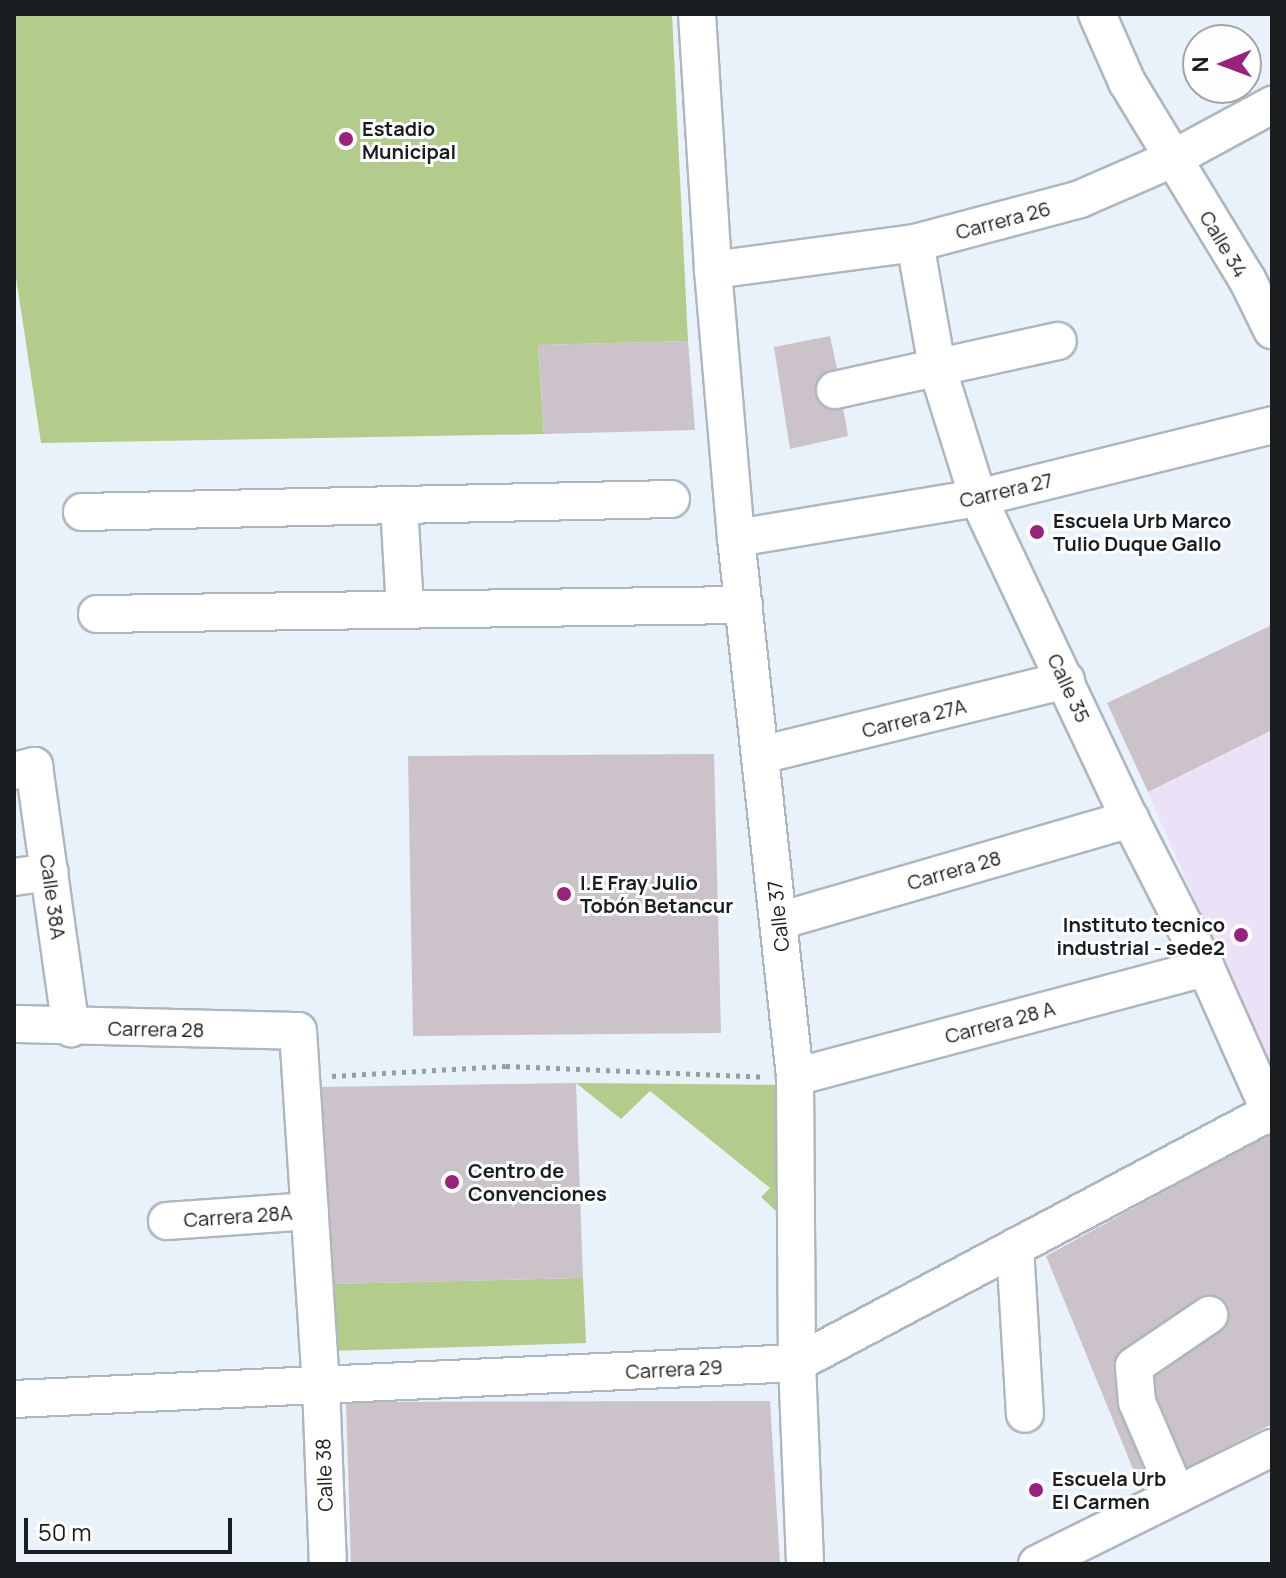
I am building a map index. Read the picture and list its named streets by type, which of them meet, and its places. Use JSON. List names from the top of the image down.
{
  "streets": {
    "street": [
      "Carrera 26",
      "Calle 34",
      "Carrera 27",
      "Calle 35",
      "Carrera 27A",
      "Carrera 28",
      "Calle 38A",
      "Calle 37",
      "Carrera 28 A",
      "Carrera 28A",
      "Carrera 29",
      "Calle 38"
    ]
  },
  "crossings": [
    ["Carrera 26", "Calle 34"],
    ["Carrera 26", "Calle 35"],
    ["Carrera 26", "Calle 37"],
    ["Carrera 27", "Calle 35"],
    ["Carrera 27", "Calle 37"],
    ["Calle 35", "Carrera 27A"],
    ["Calle 35", "Carrera 28"],
    ["Calle 35", "Carrera 28 A"],
    ["Calle 35", "Carrera 29"],
    ["Carrera 27A", "Calle 37"],
    ["Carrera 28", "Calle 38A"],
    ["Carrera 28", "Calle 37"],
    ["Carrera 28", "Calle 38"],
    ["Calle 37", "Carrera 28 A"],
    ["Calle 37", "Carrera 29"],
    ["Carrera 28A", "Calle 38"],
    ["Carrera 29", "Calle 38"]
  ],
  "places": [
    "Estadio Municipal",
    "Escuela Urb Marco Tulio Duque Gallo",
    "I.E Fray Julio Tobón Betancur",
    "Instituto tecnico industrial - sede2",
    "Centro de Convenciones",
    "Escuela Urb El Carmen"
  ],
  "scale_bar": "50 m",
  "north": "left"
}
